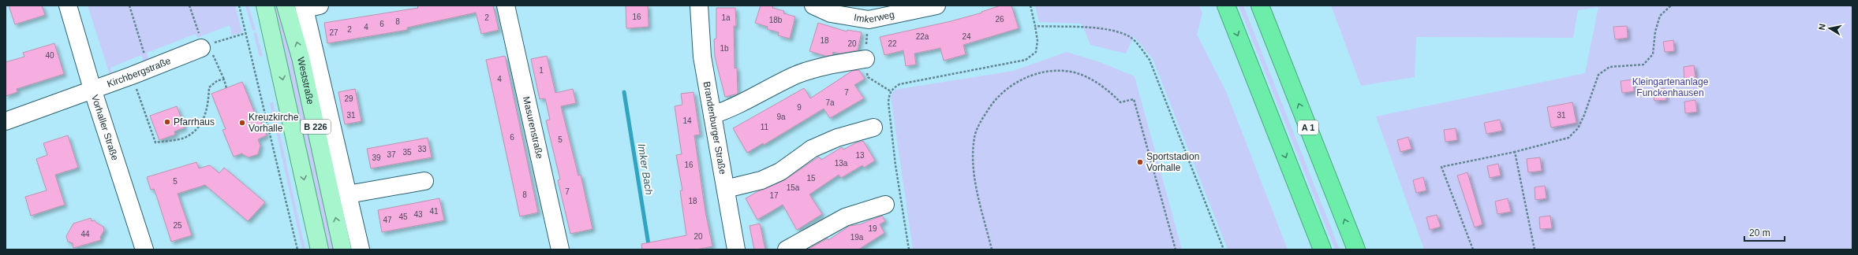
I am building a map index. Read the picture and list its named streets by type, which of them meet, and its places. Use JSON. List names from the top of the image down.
{
  "streets": {
    "highway": ["A 1"],
    "main road": ["Weststraße", "B 226"],
    "street": [
      "Imkerweg",
      "Kirchbergstraße",
      "Vorhaller Straße",
      "Masurenstraße",
      "Brandenburger Straße"
    ]
  },
  "crossings": [
    ["Kirchbergstraße", "Vorhaller Straße"]
  ],
  "water": ["Imker Bach"],
  "parks": ["Kleingartenanlage Funckenhausen"],
  "places": ["Pfarrhaus", "Kreuzkirche Vorhalle", "Sportstadion Vorhalle"],
  "house_numbers": [
    "16",
    "2",
    "1a",
    "26",
    "18b",
    "8",
    "6",
    "4",
    "2",
    "27",
    "22a",
    "24",
    "18",
    "20",
    "22",
    "1b",
    "40",
    "1",
    "4",
    "7",
    "29",
    "7a",
    "9",
    "31",
    "31",
    "9a",
    "14",
    "11",
    "6",
    "5",
    "33",
    "35",
    "37",
    "13",
    "39",
    "13a",
    "16",
    "15",
    "5",
    "15a",
    "7",
    "8",
    "17",
    "18",
    "41",
    "43",
    "45",
    "47",
    "25",
    "19",
    "44",
    "20",
    "19a"
  ],
  "scale_bar": "20 m",
  "north": "left"
}
